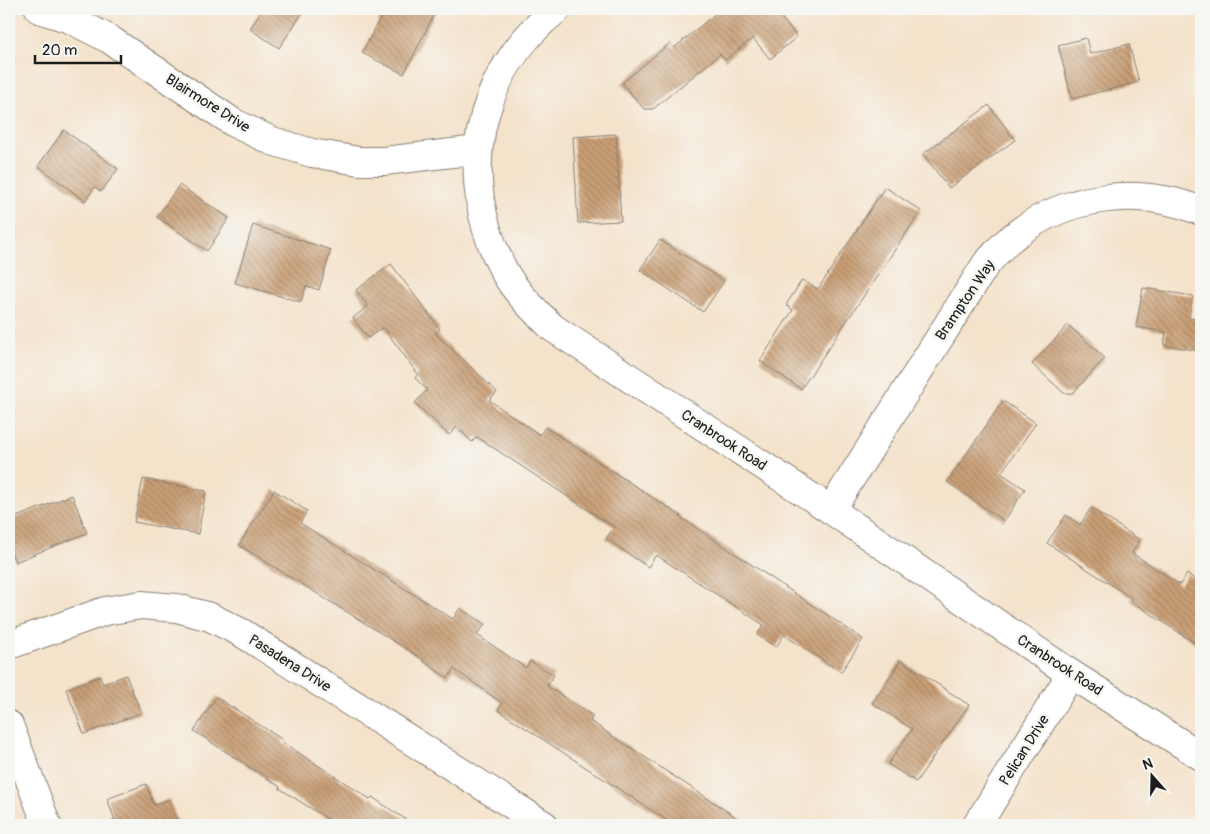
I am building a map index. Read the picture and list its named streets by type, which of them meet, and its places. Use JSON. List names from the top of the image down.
{
  "streets": {
    "street": [
      "Blairmore Drive",
      "Brampton Way",
      "Cranbrook Road",
      "Pasadena Drive",
      "Pelican Drive"
    ]
  },
  "crossings": [
    ["Blairmore Drive", "Cranbrook Road"],
    ["Brampton Way", "Cranbrook Road"],
    ["Cranbrook Road", "Pelican Drive"]
  ],
  "scale_bar": "20 m",
  "north": "top"
}
